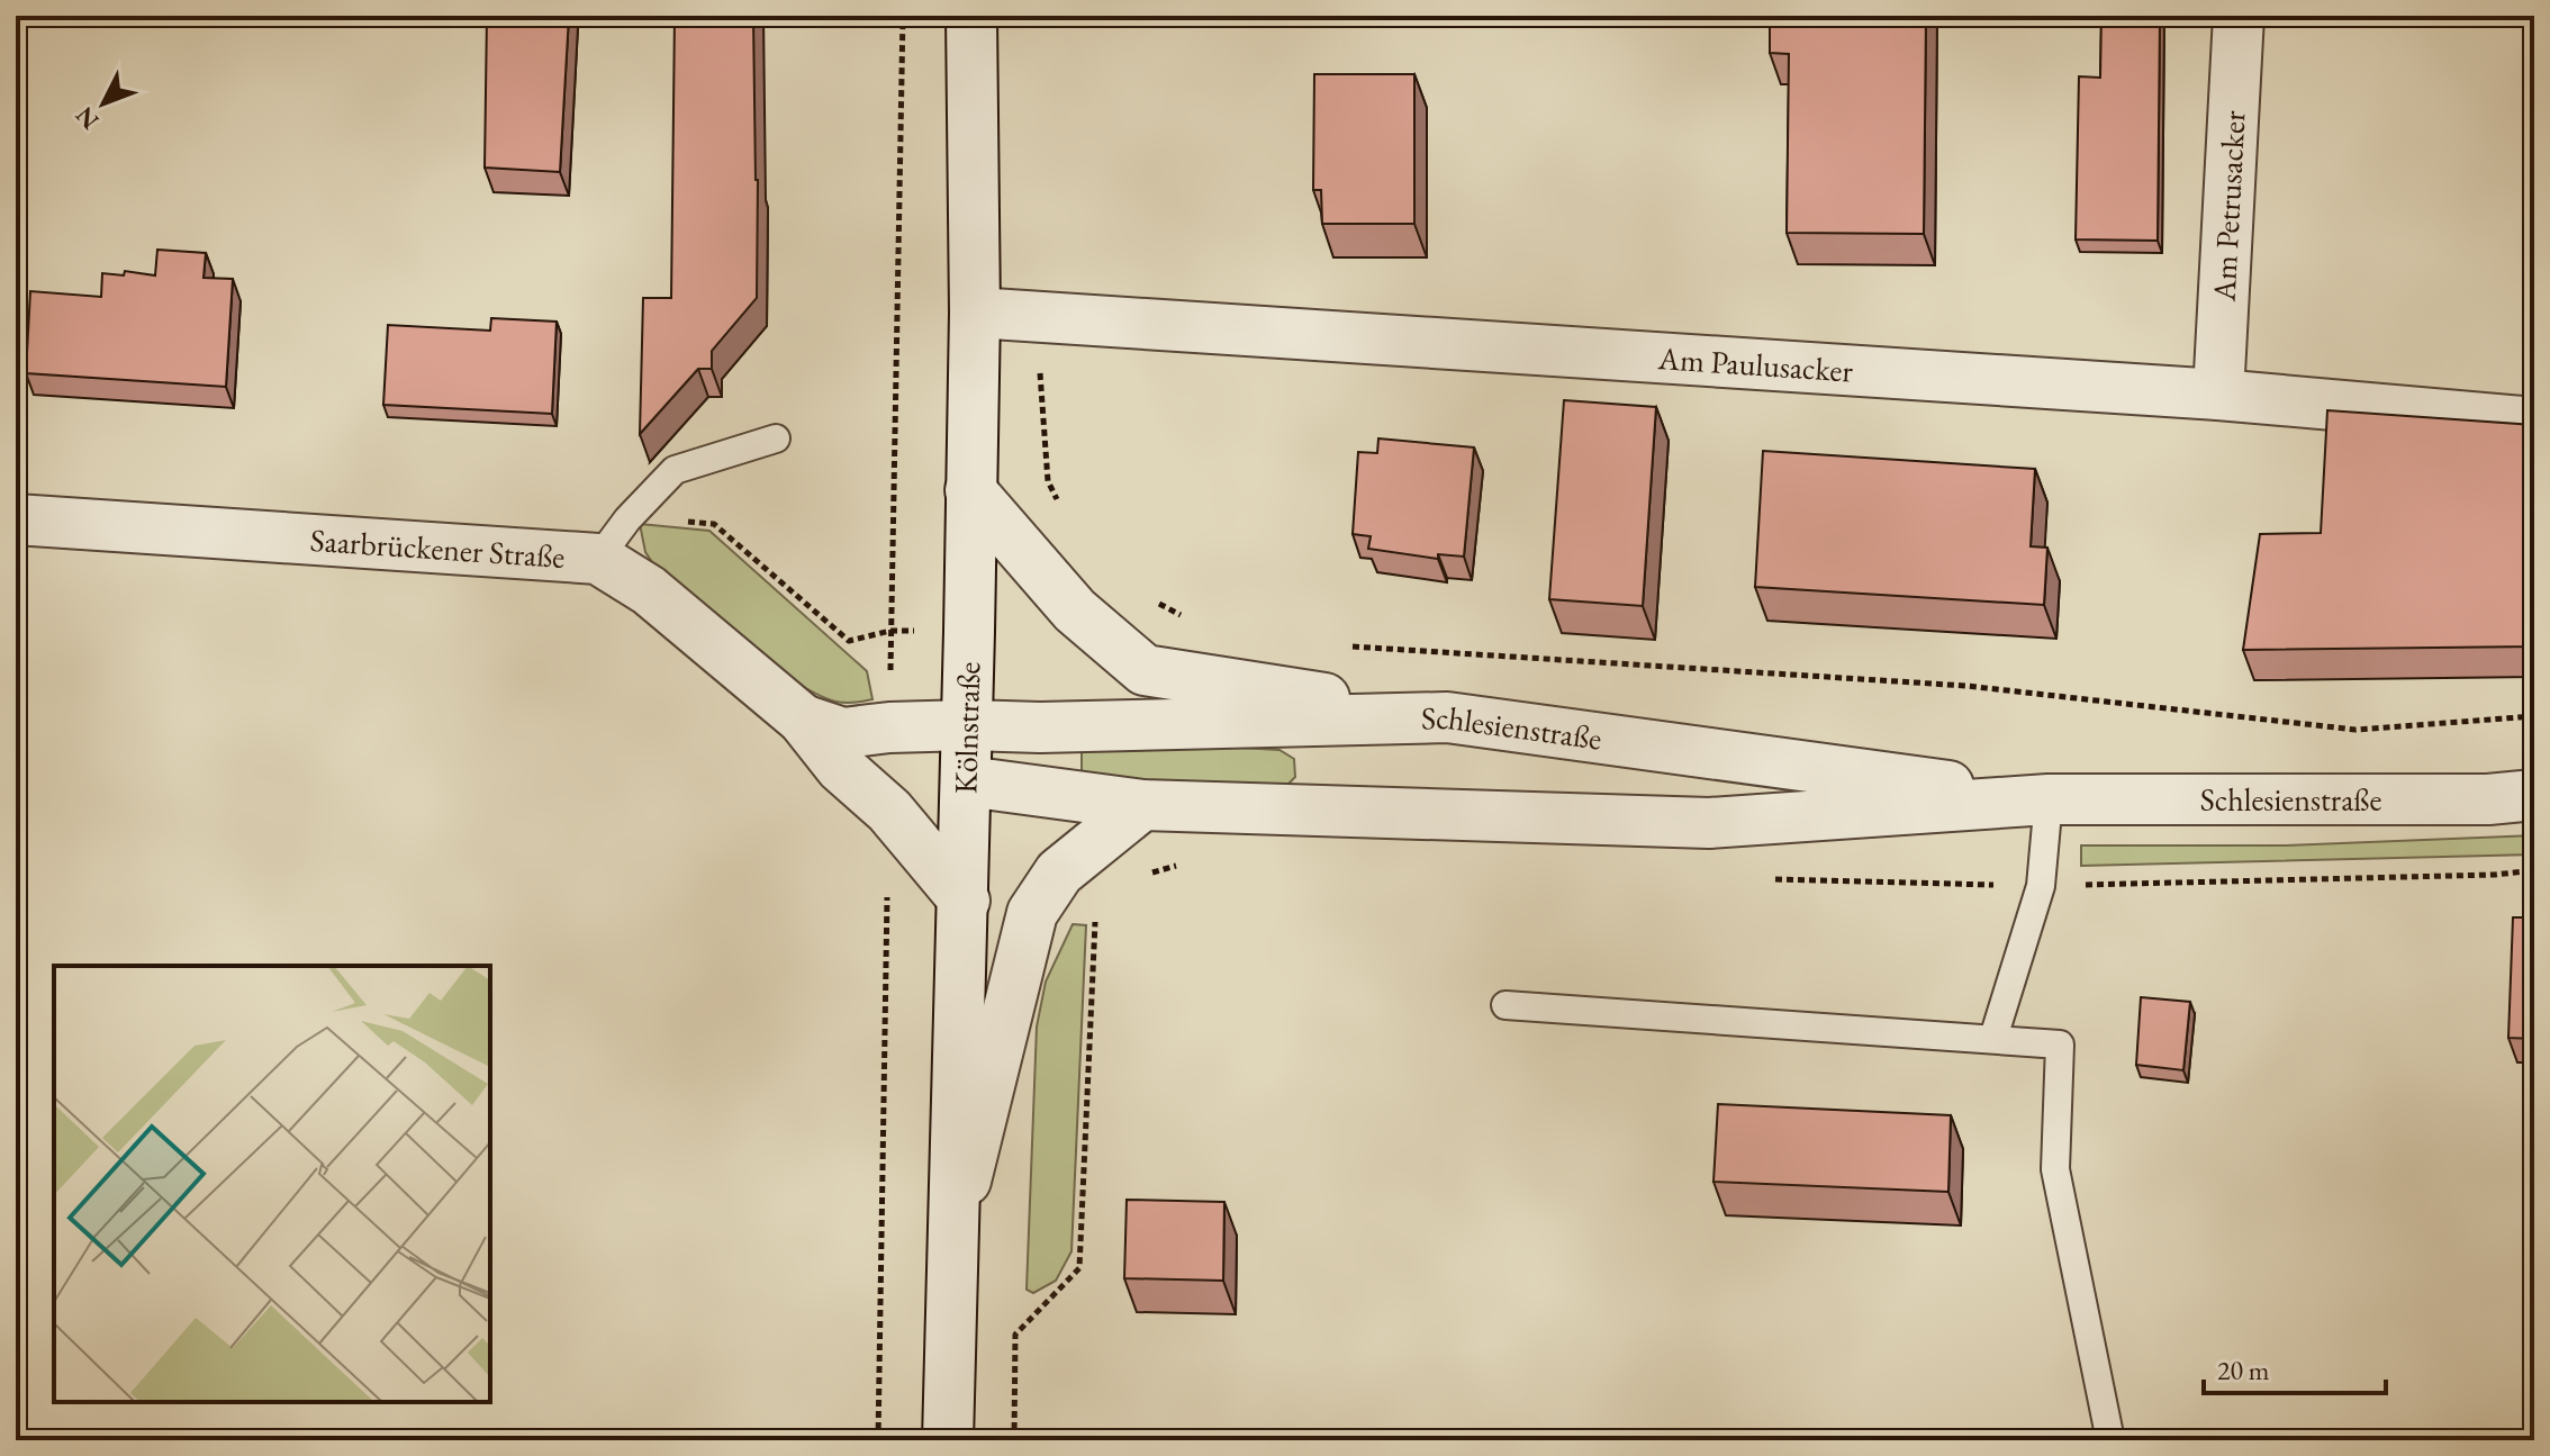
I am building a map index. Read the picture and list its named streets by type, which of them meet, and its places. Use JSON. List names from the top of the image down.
{
  "streets": {
    "street": [
      "Am Petrusacker",
      "Am Paulusacker",
      "Saarbrückener Straße",
      "Kölnstraße",
      "Schlesienstraße"
    ]
  },
  "crossings": [
    ["Am Petrusacker", "Am Paulusacker"],
    ["Am Paulusacker", "Kölnstraße"],
    ["Saarbrückener Straße", "Kölnstraße"],
    ["Saarbrückener Straße", "Schlesienstraße"],
    ["Kölnstraße", "Schlesienstraße"]
  ],
  "scale_bar": "20 m",
  "north": "bottom left"
}
